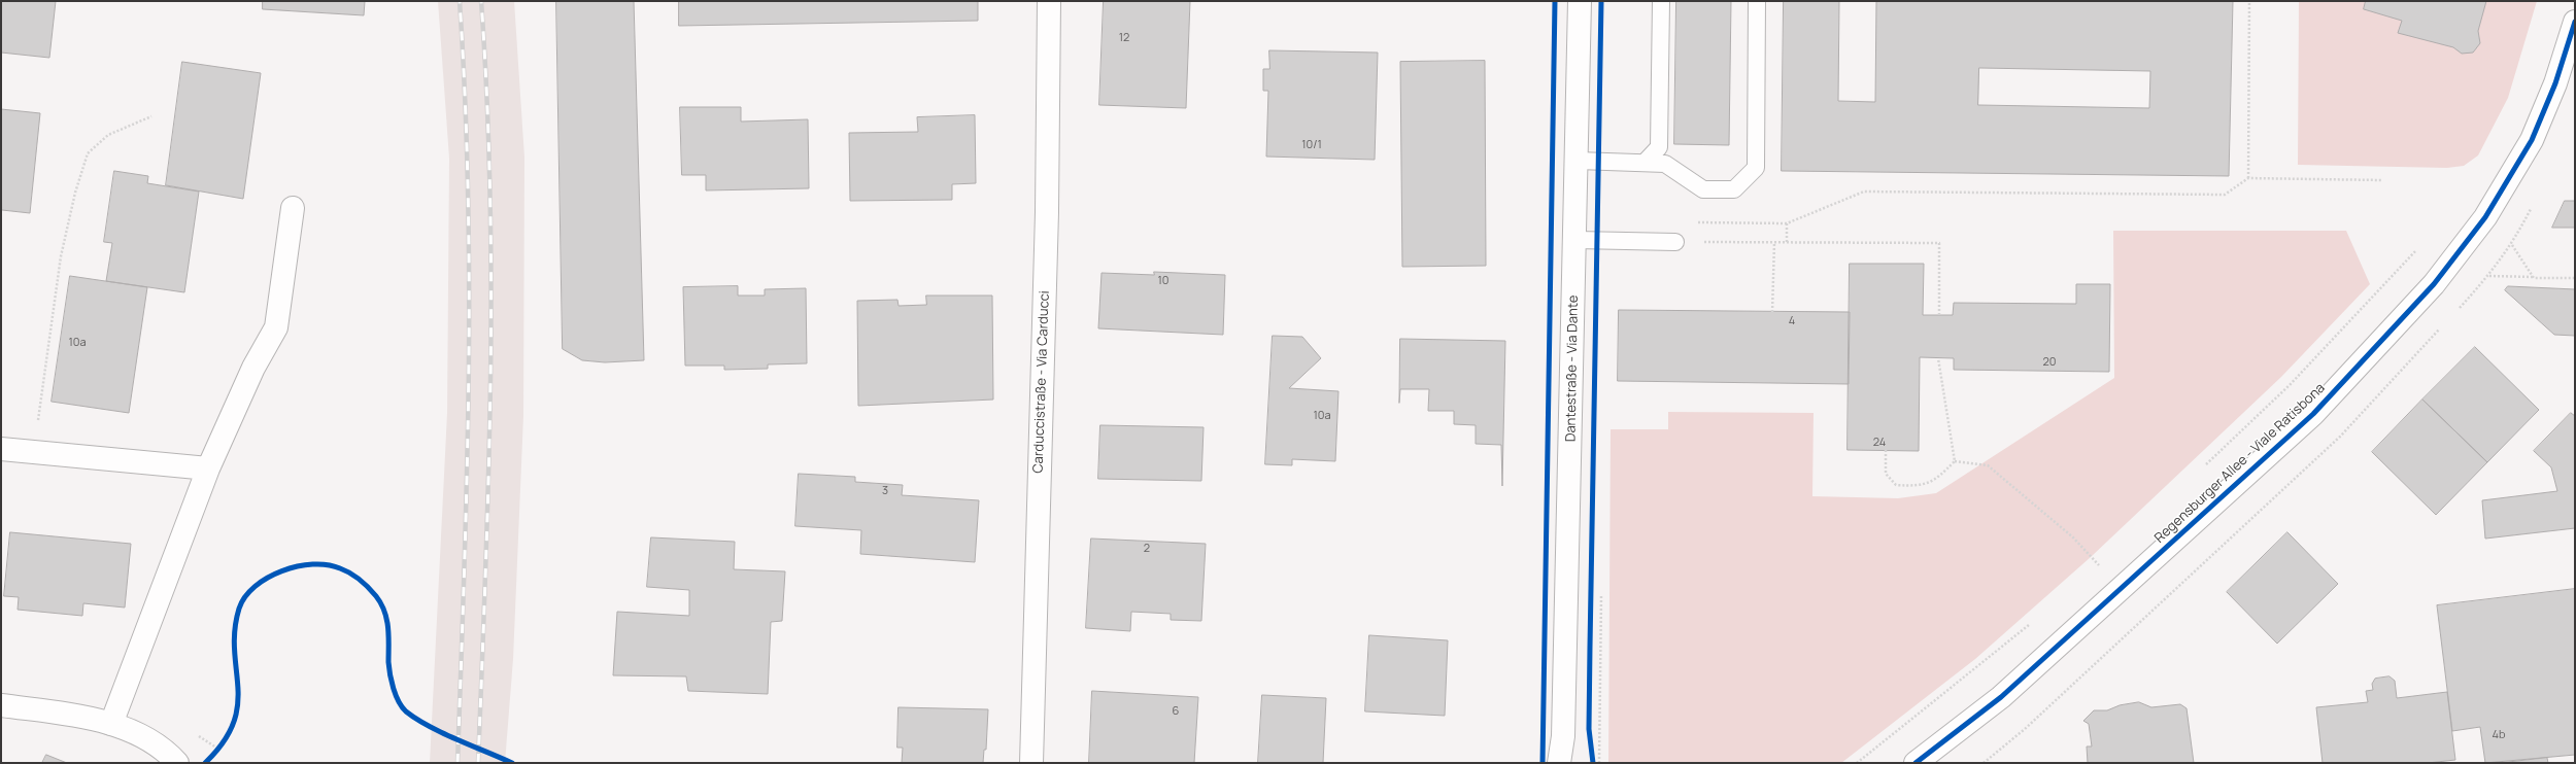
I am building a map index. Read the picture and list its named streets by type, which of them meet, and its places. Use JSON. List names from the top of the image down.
{
  "streets": {
    "street": ["Dantestraße - Via Dante", "Carduccistraße - Via Carducci", "Regensburger Allee - Viale Ratisbona"]
  },
  "house_numbers": [
    "12",
    "10/1",
    "10",
    "4",
    "10a",
    "20",
    "10a",
    "24",
    "3",
    "2",
    "6",
    "4b"
  ]
}
